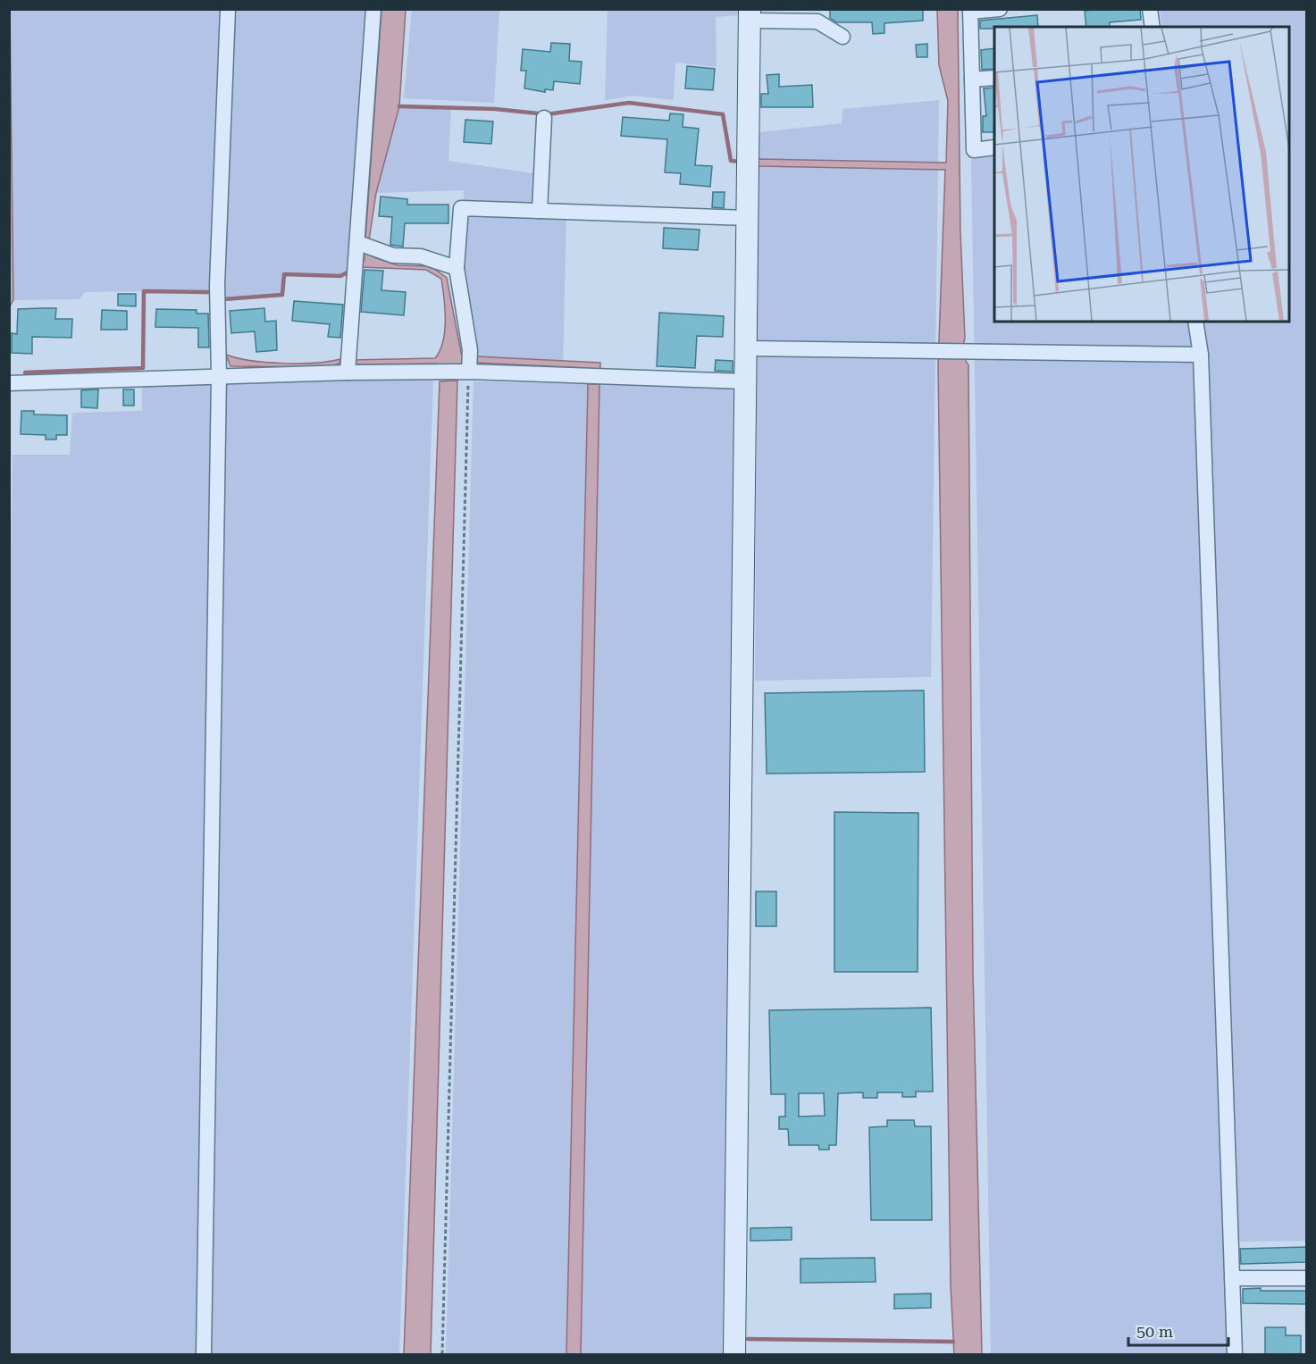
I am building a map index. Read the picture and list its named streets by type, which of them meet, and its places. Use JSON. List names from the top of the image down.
{
  "scale_bar": "50 m"
}
